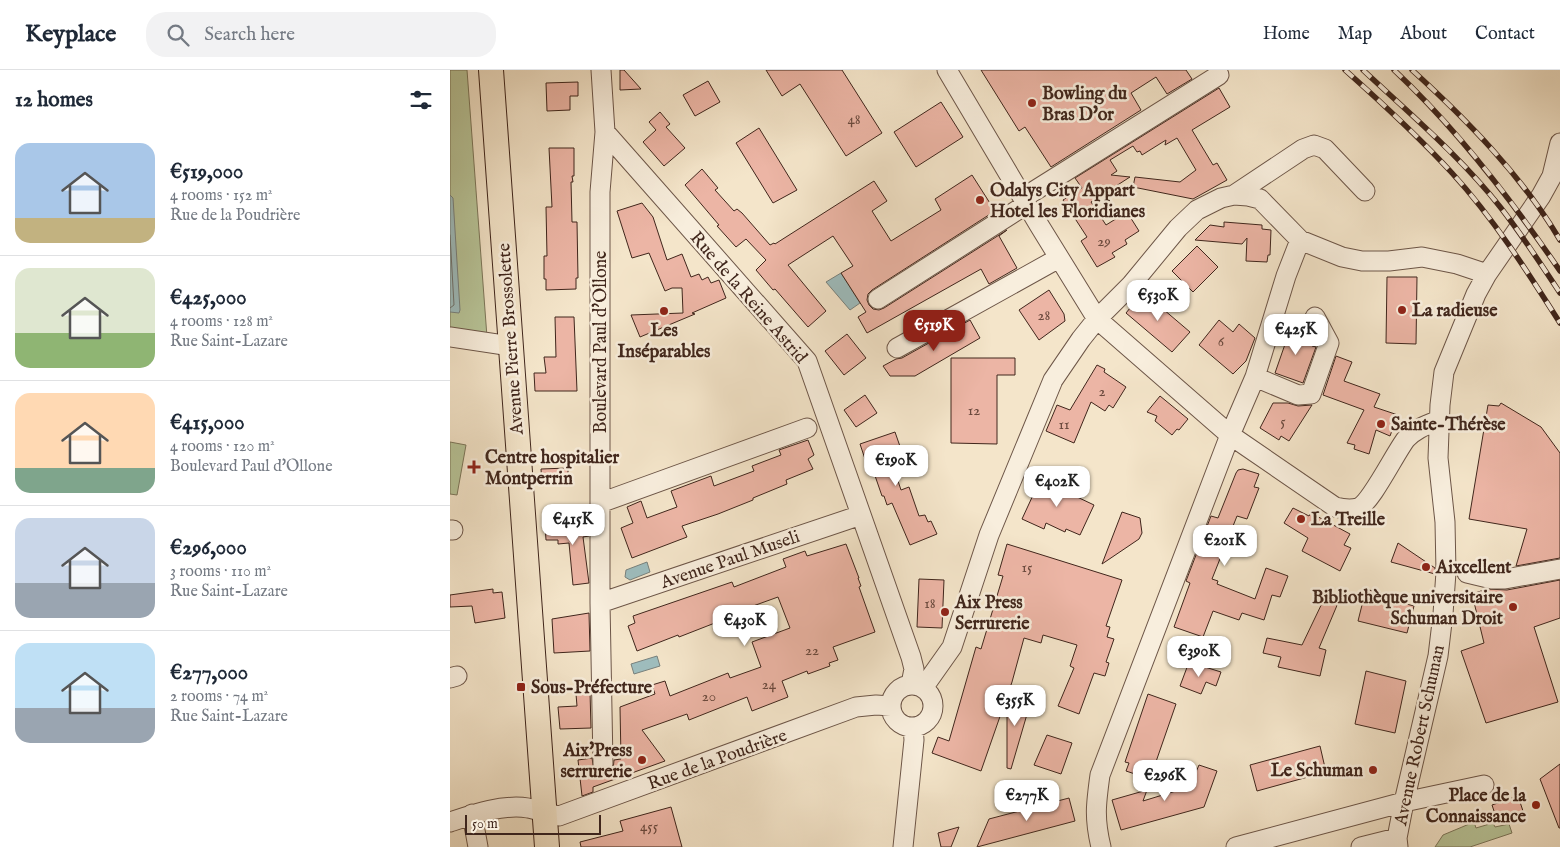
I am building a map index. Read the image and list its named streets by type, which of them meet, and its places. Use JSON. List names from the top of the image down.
{
  "streets": {
    "main road": ["Avenue Pierre Brossolette"],
    "street": [
      "Rue de la Reine Astrid",
      "Boulevard Paul d'Ollone",
      "Avenue Paul Museli",
      "Avenue Robert Schuman",
      "Rue de la Poudrière"
    ]
  },
  "crossings": [
    ["Rue de la Reine Astrid", "Boulevard Paul d'Ollone"],
    ["Rue de la Reine Astrid", "Avenue Paul Museli"],
    ["Rue de la Reine Astrid", "Rue de la Poudrière"],
    ["Avenue Pierre Brossolette", "Rue de la Poudrière"],
    ["Boulevard Paul d'Ollone", "Avenue Paul Museli"]
  ],
  "places": {
    "other": [
      "Bowling du Bras D'or",
      "Odalys City Appart Hotel les Floridianes",
      "La radieuse",
      "Les Inséparables",
      "Sainte-Thérèse",
      "La Treille",
      "Aixcellent",
      "Bibliothèque universitaire Schuman Droit",
      "Aix Press Serrurerie",
      "Aix'Press serrurerie",
      "Le Schuman",
      "Place de la Connaissance"
    ],
    "health": ["Centre hospitalier Montperrin"],
    "transit": ["Sous-Préfecture"]
  },
  "house_numbers": [
    "48",
    "29",
    "28",
    "6",
    "2",
    "12",
    "5",
    "11",
    "15",
    "18",
    "22",
    "24",
    "20",
    "455"
  ],
  "scale_bar": "50 m",
  "page": {
    "header": "Keyplace",
    "search": "Search here",
    "nav": [
      "Home",
      "Map",
      "About",
      "Contact"
    ],
    "heading": "12 homes",
    "list": [
      {
        "name": "€519,000",
        "note": "4 rooms · 152 m² · Rue de la Poudrière"
      },
      {
        "name": "€425,000",
        "note": "4 rooms · 128 m² · Rue Saint-Lazare"
      },
      {
        "name": "€415,000",
        "note": "4 rooms · 120 m² · Boulevard Paul d'Ollone"
      },
      {
        "name": "€296,000",
        "note": "3 rooms · 110 m² · Rue Saint-Lazare"
      },
      {
        "name": "€277,000",
        "note": "2 rooms · 74 m² · Rue Saint-Lazare"
      }
    ],
    "price": [
      "€530K",
      "€519K",
      "€425K",
      "€190K",
      "€402K",
      "€415K",
      "€201K",
      "€430K",
      "€390K",
      "€355K",
      "€296K",
      "€277K"
    ],
    "scale": "50 m"
  }
}
